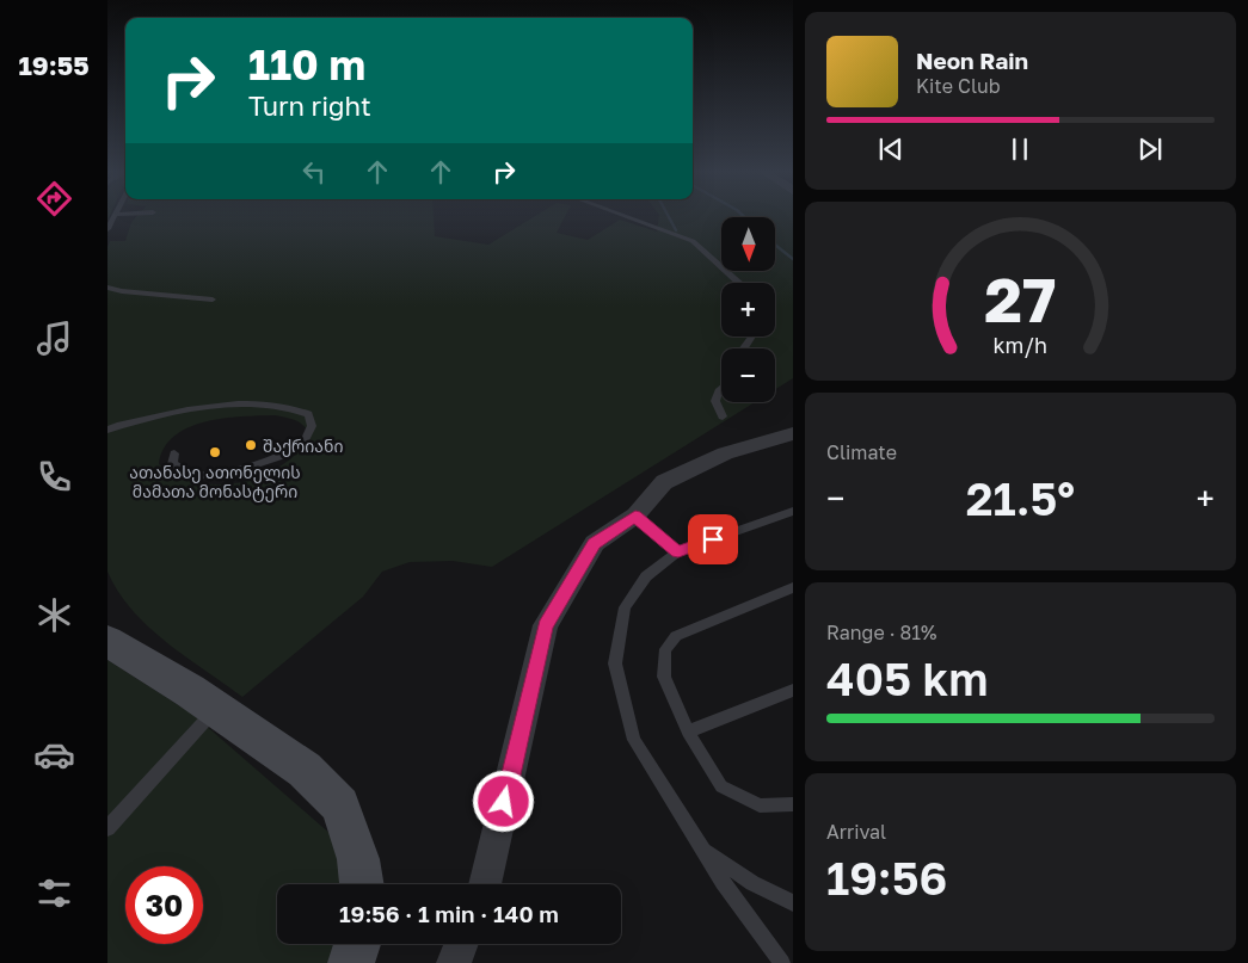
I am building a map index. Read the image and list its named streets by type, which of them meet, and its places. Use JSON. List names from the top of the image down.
{
  "places": ["შაქრიანი", "ათანასე ათონელის მამათა მონასტერი"],
  "north": "bottom",
  "page": {
    "tabs": "19:55",
    "turn": ["110 m", "Turn right"],
    "song": ["Neon Rain", "Kite Club"],
    "map_buttons": ["+", "−"],
    "tile": [
      "Climate",
      ["Range · 81%", "405 km"],
      ["Arrival", "19:56"]
    ],
    "heat": ["−", "21.5°", "+"],
    "limit": "30",
    "trip": "19:56 · 1 min · 140 m",
    "gauge": ["27", "km/h"]
  }
}
